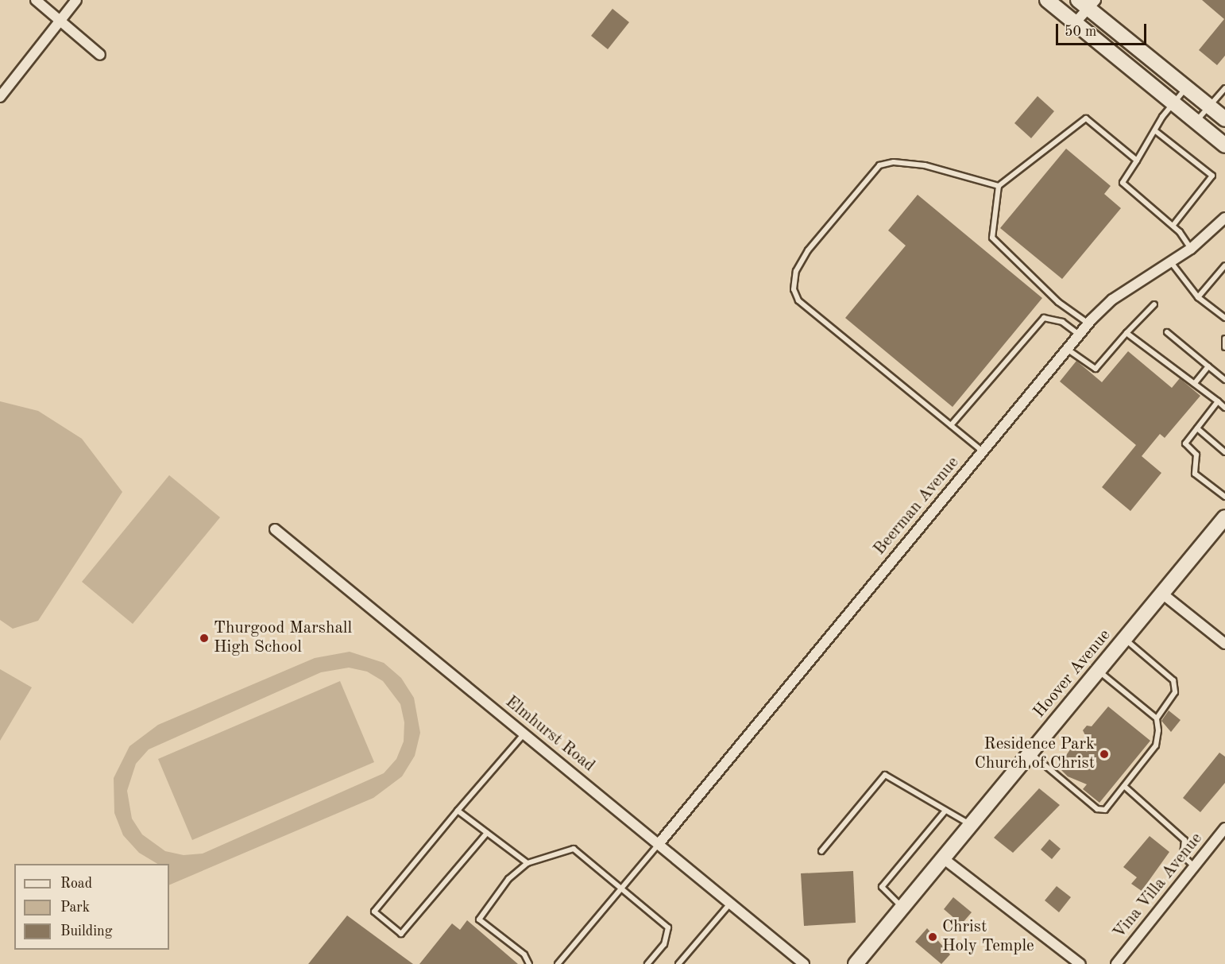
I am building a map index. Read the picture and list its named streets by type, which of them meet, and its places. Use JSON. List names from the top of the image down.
{
  "streets": {
    "street": [
      "Beerman Avenue",
      "Hoover Avenue",
      "Elmhurst Road",
      "Vina Villa Avenue"
    ]
  },
  "crossings": [
    ["Beerman Avenue", "Elmhurst Road"]
  ],
  "places": ["Thurgood Marshall High School", "Residence Park Church of Christ", "Christ Holy Temple"],
  "legend": ["Road", "Park", "Building"],
  "scale_bar": "50 m"
}
